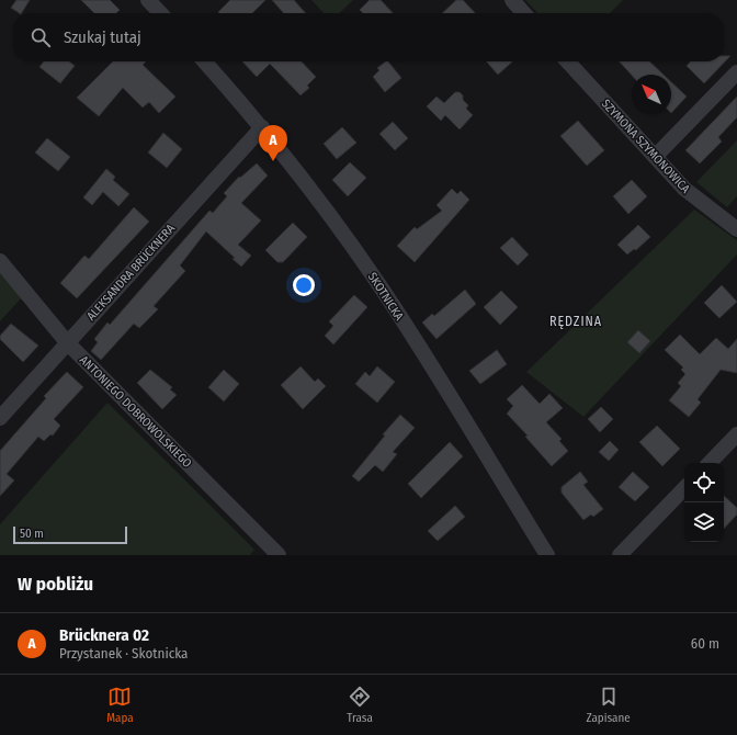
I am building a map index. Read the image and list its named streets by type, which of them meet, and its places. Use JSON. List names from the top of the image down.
{
  "streets": {
    "street": [
      "SZYMONA SZYMONOWICA",
      "ALEKSANDRA BRÜCKNERA",
      "SKOTNICKA",
      "ANTONIEGO DOBROWOLSKIEGO"
    ]
  },
  "crossings": [
    ["ALEKSANDRA BRÜCKNERA", "SKOTNICKA"],
    ["ALEKSANDRA BRÜCKNERA", "ANTONIEGO DOBROWOLSKIEGO"]
  ],
  "districts": ["RĘDZINA"],
  "scale_bar": "50 m",
  "north": "top left",
  "page": {
    "search": "Szukaj tutaj",
    "pins": "A",
    "scale": "50 m",
    "heading": "W pobliżu",
    "list": [
      {
        "mark": "A",
        "name": "Brücknera 02",
        "note": "Przystanek · Skotnicka",
        "value": "60 m"
      }
    ],
    "nav": ["Mapa", "Trasa", "Zapisane"]
  }
}
